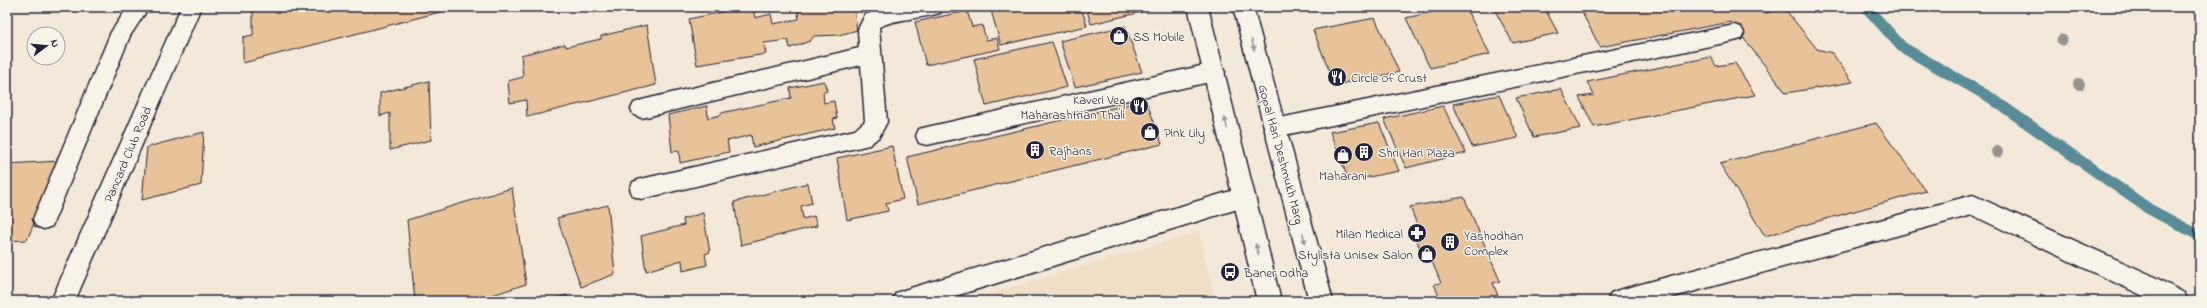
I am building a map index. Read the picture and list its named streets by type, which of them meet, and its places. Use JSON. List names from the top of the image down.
{
  "streets": {
    "street": ["Pancard Club Road", "Gopal Hari Deshmukh Marg"]
  },
  "places": {
    "shop": [
      "SS Mobile",
      "Pink Lily",
      "Maharani",
      "Stylista Unisex Salon"
    ],
    "restaurant": ["Circle of Crust", "Kaveri Veg Maharashtrian Thali"],
    "building": ["Rajhans", "Shri Hari Plaza", "Yashodhan Complex"],
    "pharmacy": ["Milan Medical"],
    "bus stop": ["Baner Odha"]
  },
  "north": "right"
}
